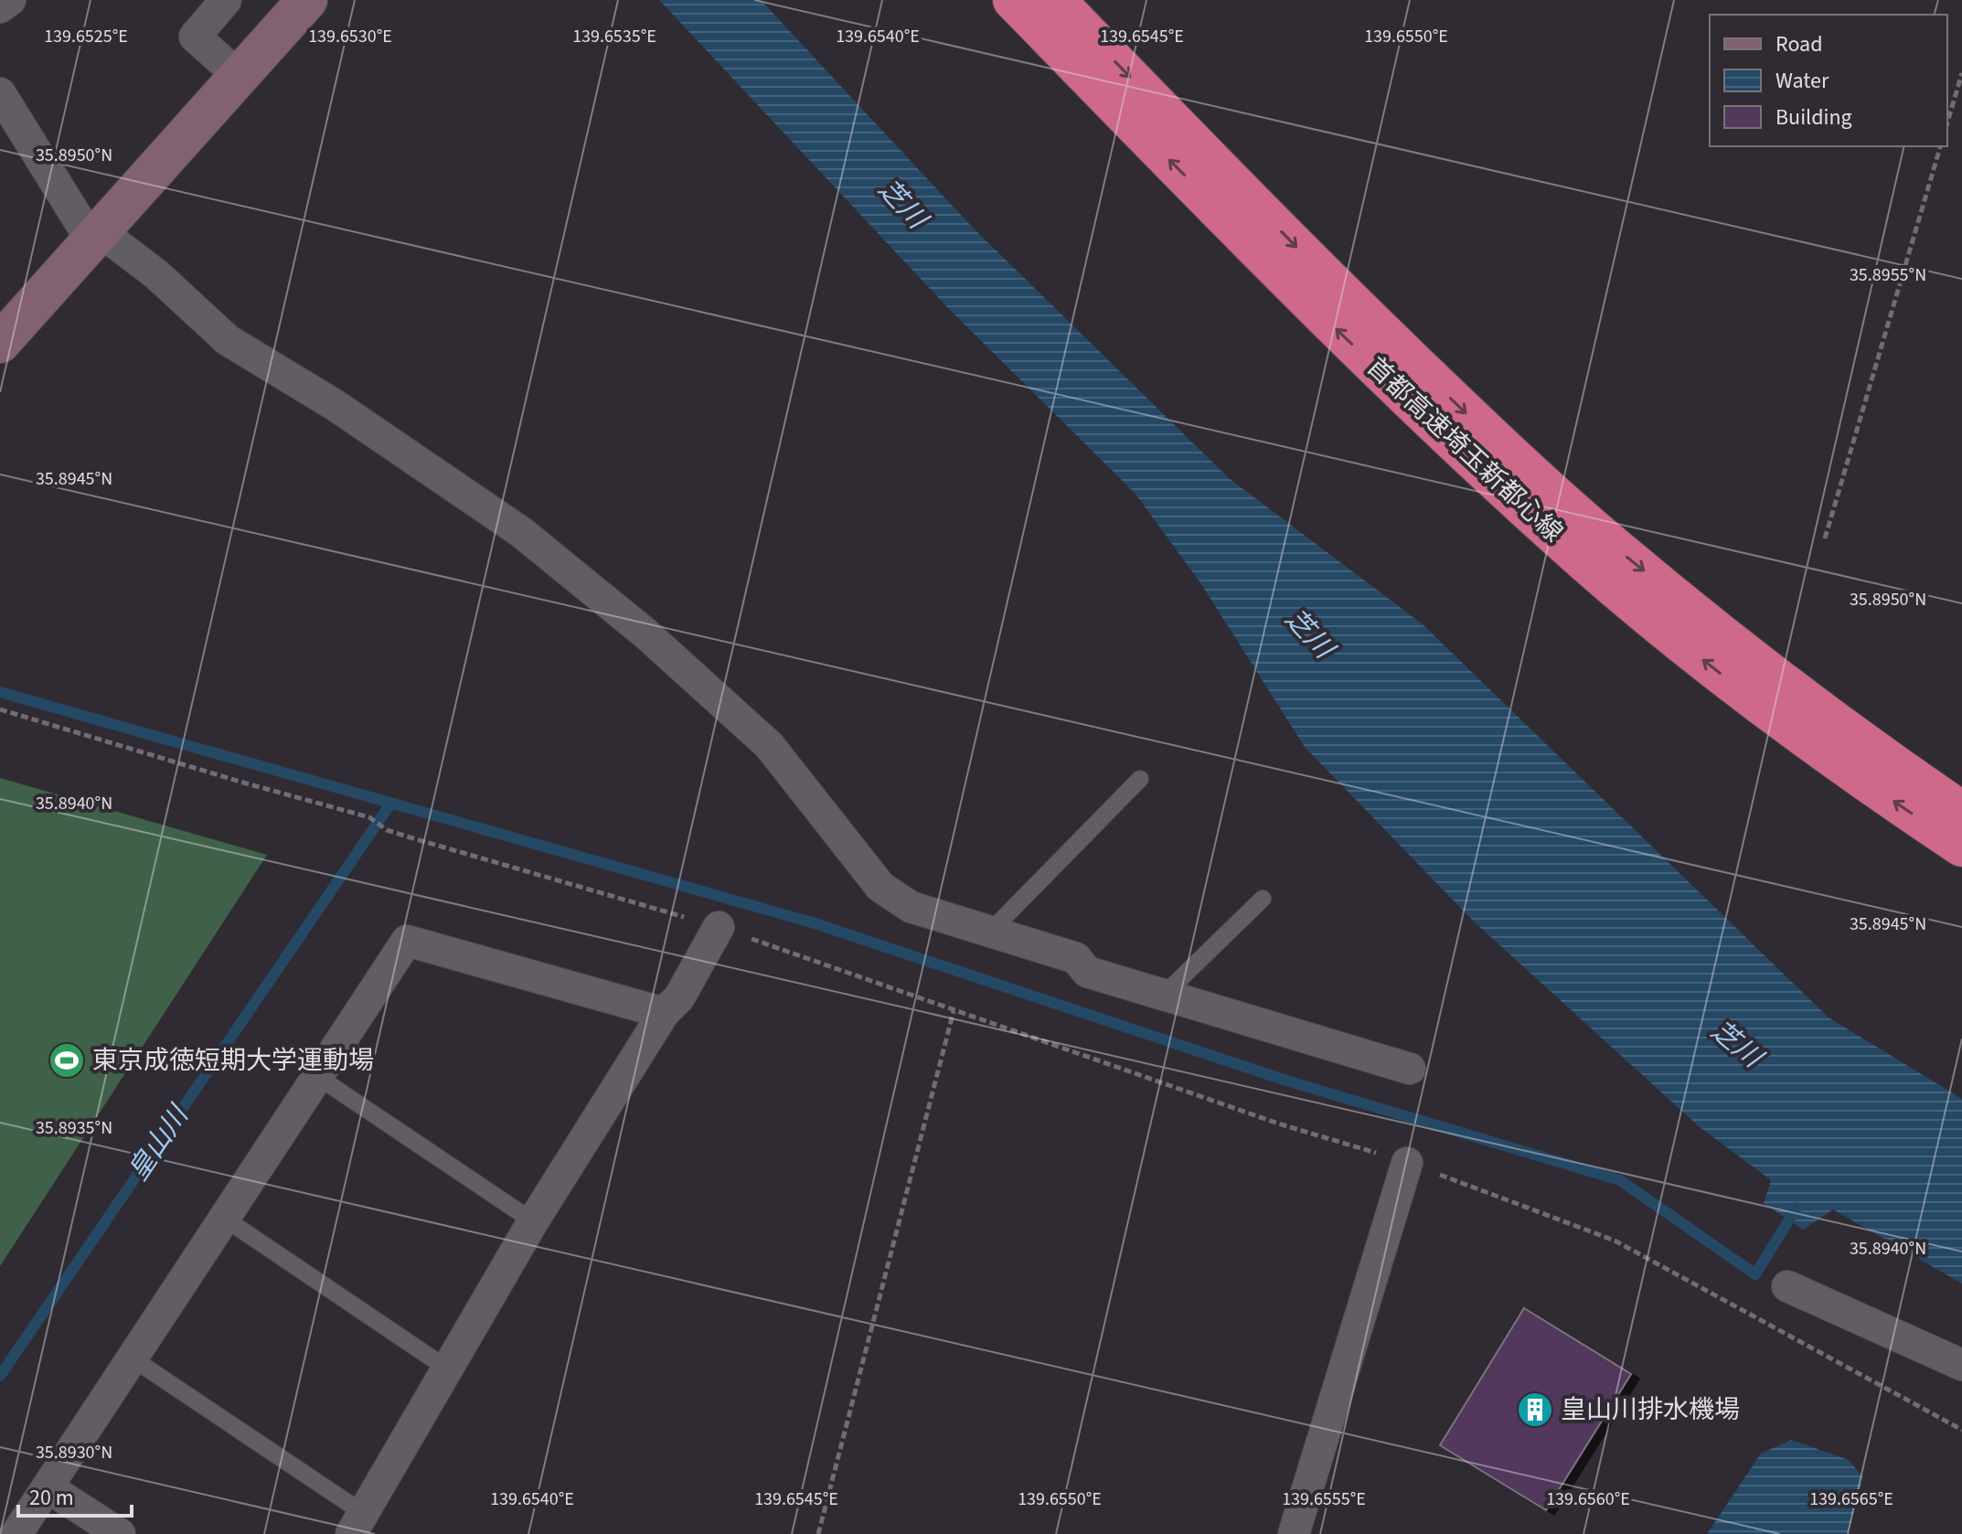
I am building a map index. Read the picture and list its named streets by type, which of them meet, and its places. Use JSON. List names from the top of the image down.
{
  "streets": {
    "highway": ["首都高速埼玉新都心線"]
  },
  "water": ["芝川", "皇山川"],
  "places": {
    "sports": ["東京成徳短期大学運動場"],
    "building": ["皇山川排水機場"]
  },
  "legend": ["Road", "Water", "Building"],
  "scale_bar": "20 m",
  "coordinates": [
    "139.6525°E",
    "139.6530°E",
    "139.6535°E",
    "139.6540°E",
    "139.6545°E",
    "139.6550°E",
    "35.8950°N",
    "35.8955°N",
    "35.8945°N",
    "35.8940°N",
    "35.8935°N",
    "35.8930°N",
    "139.6555°E",
    "139.6560°E",
    "139.6565°E"
  ]
}
